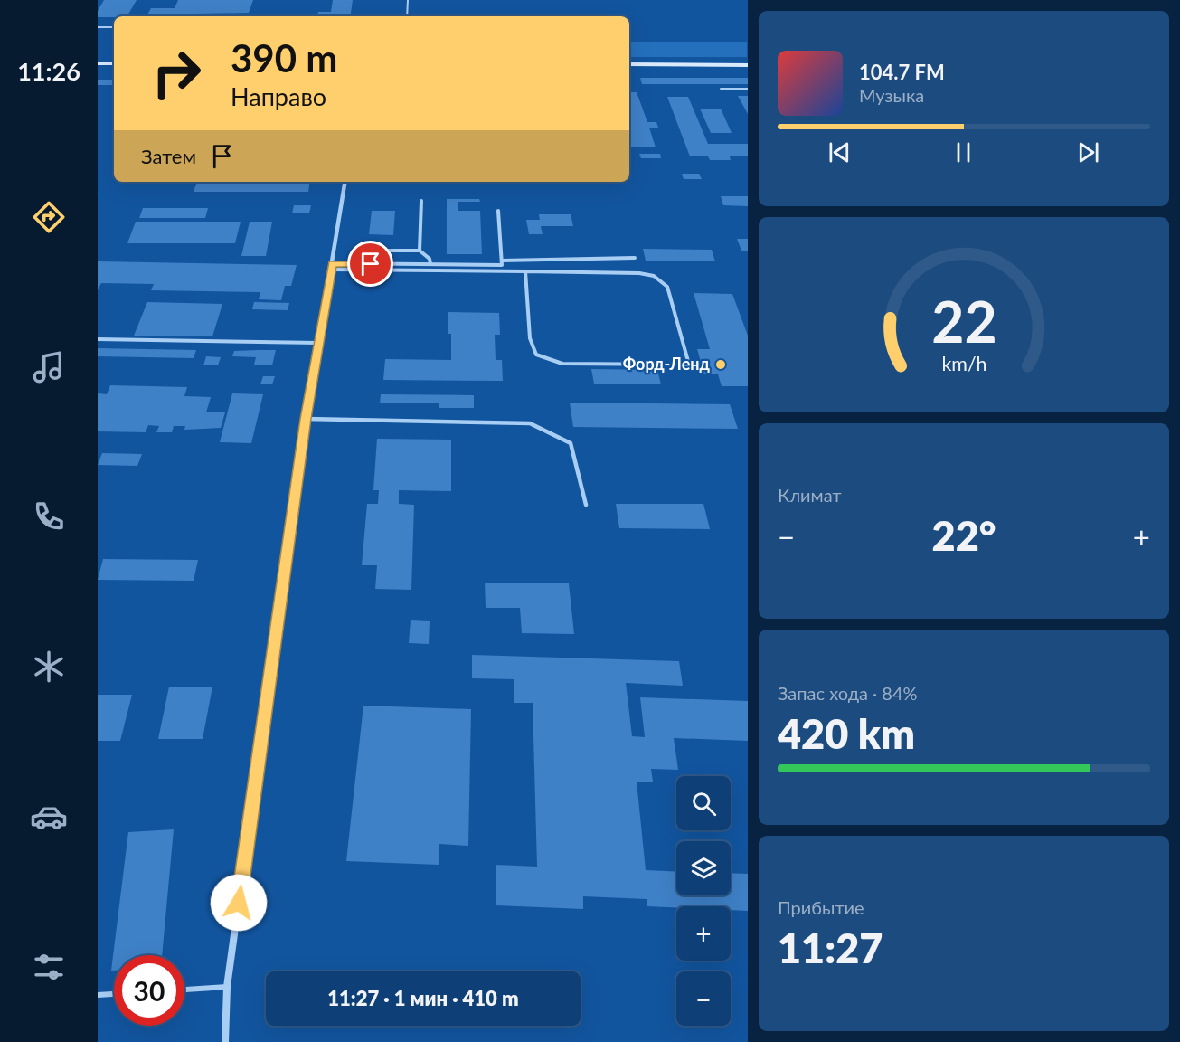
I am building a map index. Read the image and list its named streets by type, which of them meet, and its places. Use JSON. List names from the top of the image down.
{
  "places": ["Форд-Ленд"],
  "page": {
    "tabs": "11:26",
    "turn": ["390 m", "Направо"],
    "song": ["104.7 FM", "Музыка"],
    "then": "Затем",
    "tile": [
      "Климат",
      ["Запас хода · 84%", "420 km"],
      ["Прибытие", "11:27"]
    ],
    "heat": ["−", "22°", "+"],
    "map_buttons": ["+", "−"],
    "limit": "30",
    "trip": "11:27 · 1 мин · 410 m",
    "gauge": ["22", "km/h"]
  }
}
